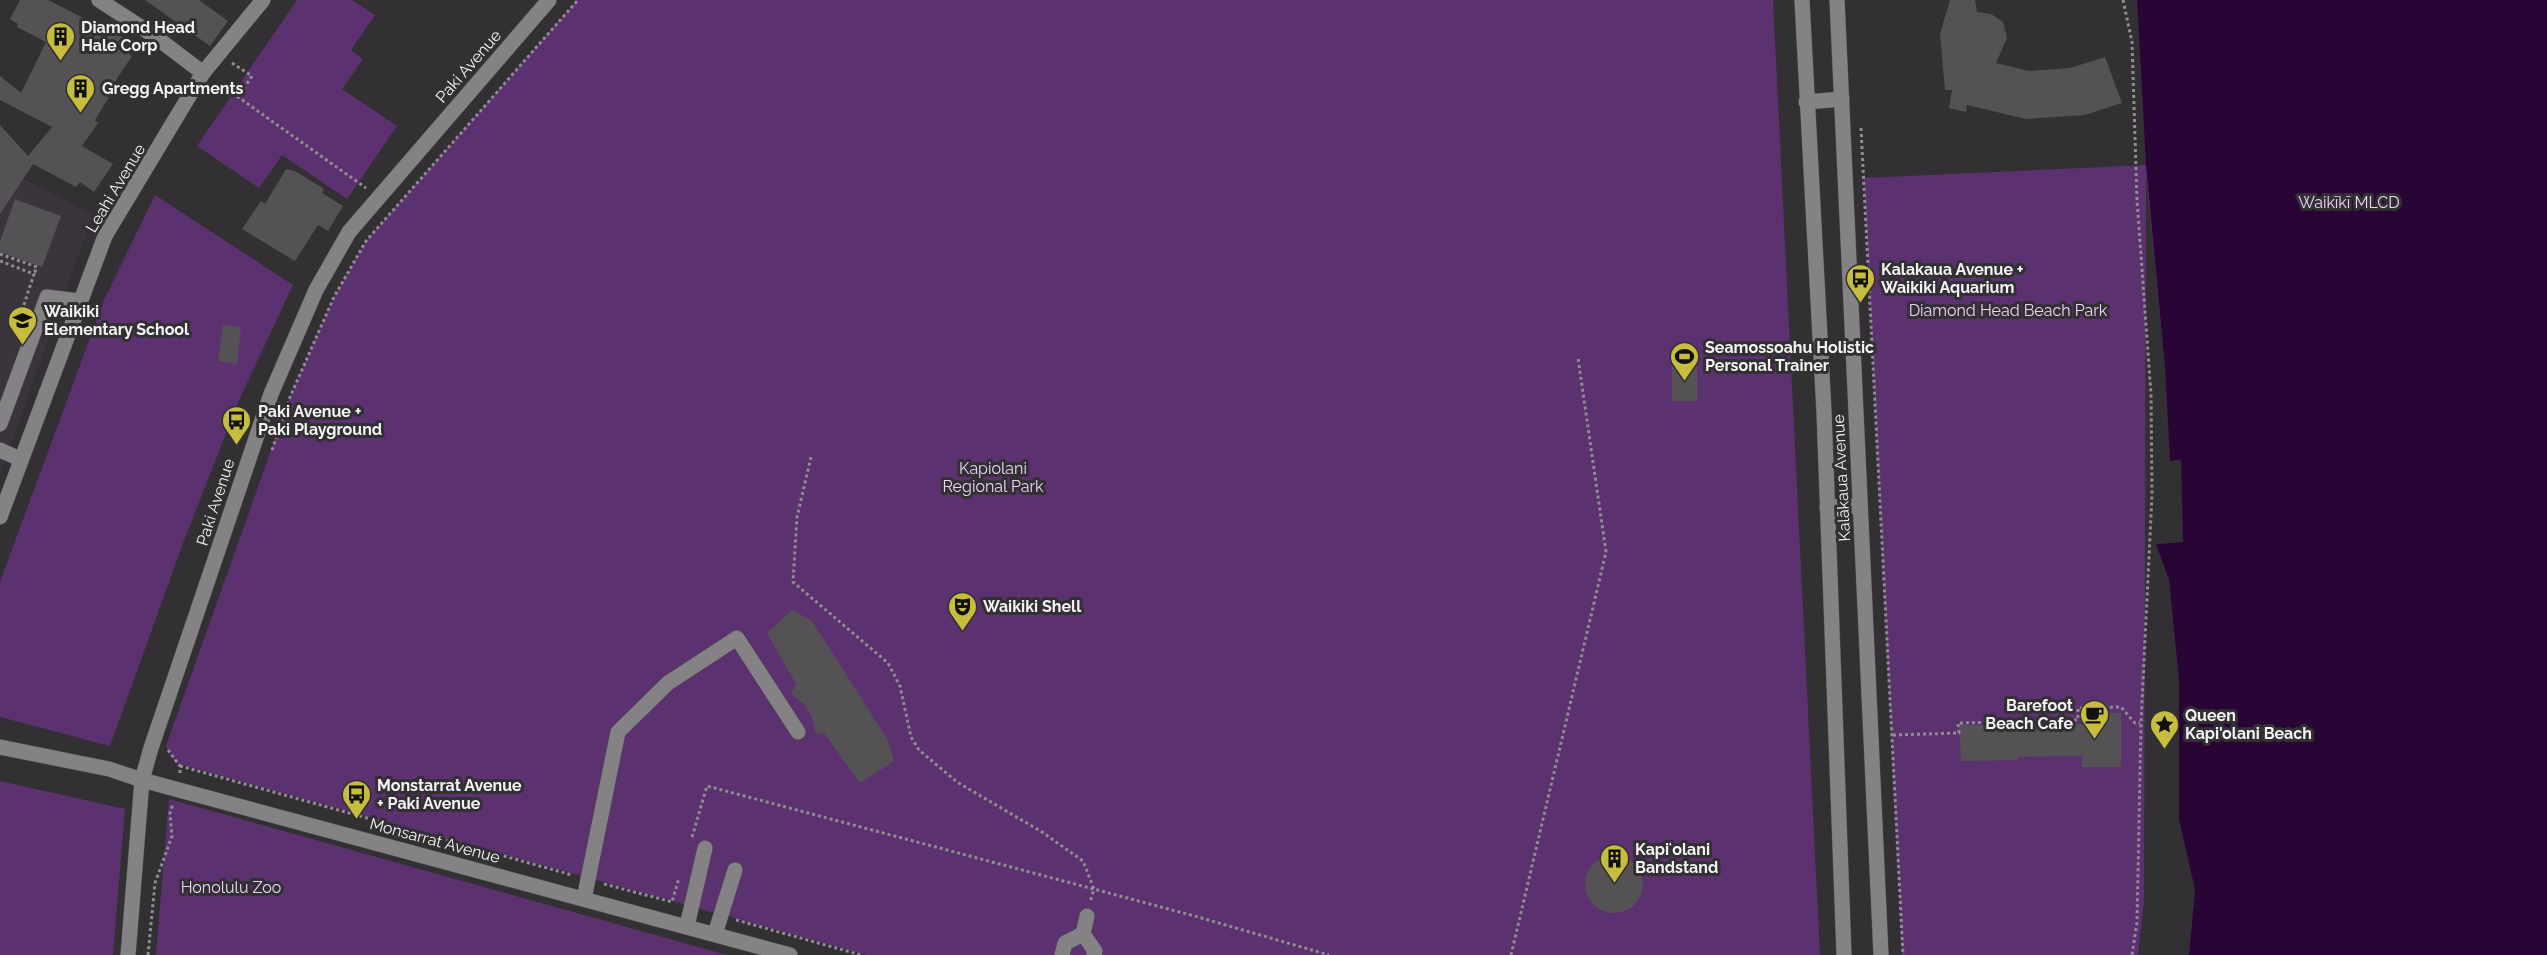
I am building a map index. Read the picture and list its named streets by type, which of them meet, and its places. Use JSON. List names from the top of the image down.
{
  "streets": {
    "street": [
      "Paki Avenue",
      "Leahi Avenue",
      "Kalākaua Avenue",
      "Monsarrat Avenue"
    ]
  },
  "crossings": [
    ["Paki Avenue", "Monsarrat Avenue"]
  ],
  "parks": [
    "Waikīkī MLCD",
    "Diamond Head Beach Park",
    "Kapiolani Regional Park",
    "Honolulu Zoo"
  ],
  "places": {
    "building": ["Diamond Head Hale Corp", "Gregg Apartments", "Kapiʻolani Bandstand"],
    "bus stop": ["Kalakaua Avenue + Waikiki Aquarium", "Paki Avenue + Paki Playground", "Monstarrat Avenue + Paki Avenue"],
    "school or university": ["Waikiki Elementary School"],
    "sports": ["Seamossoahu Holistic Personal Trainer"],
    "theatre": ["Waikiki Shell"],
    "cafe": ["Barefoot Beach Cafe"],
    "place": ["Queen Kapi'olani Beach"]
  }
}
